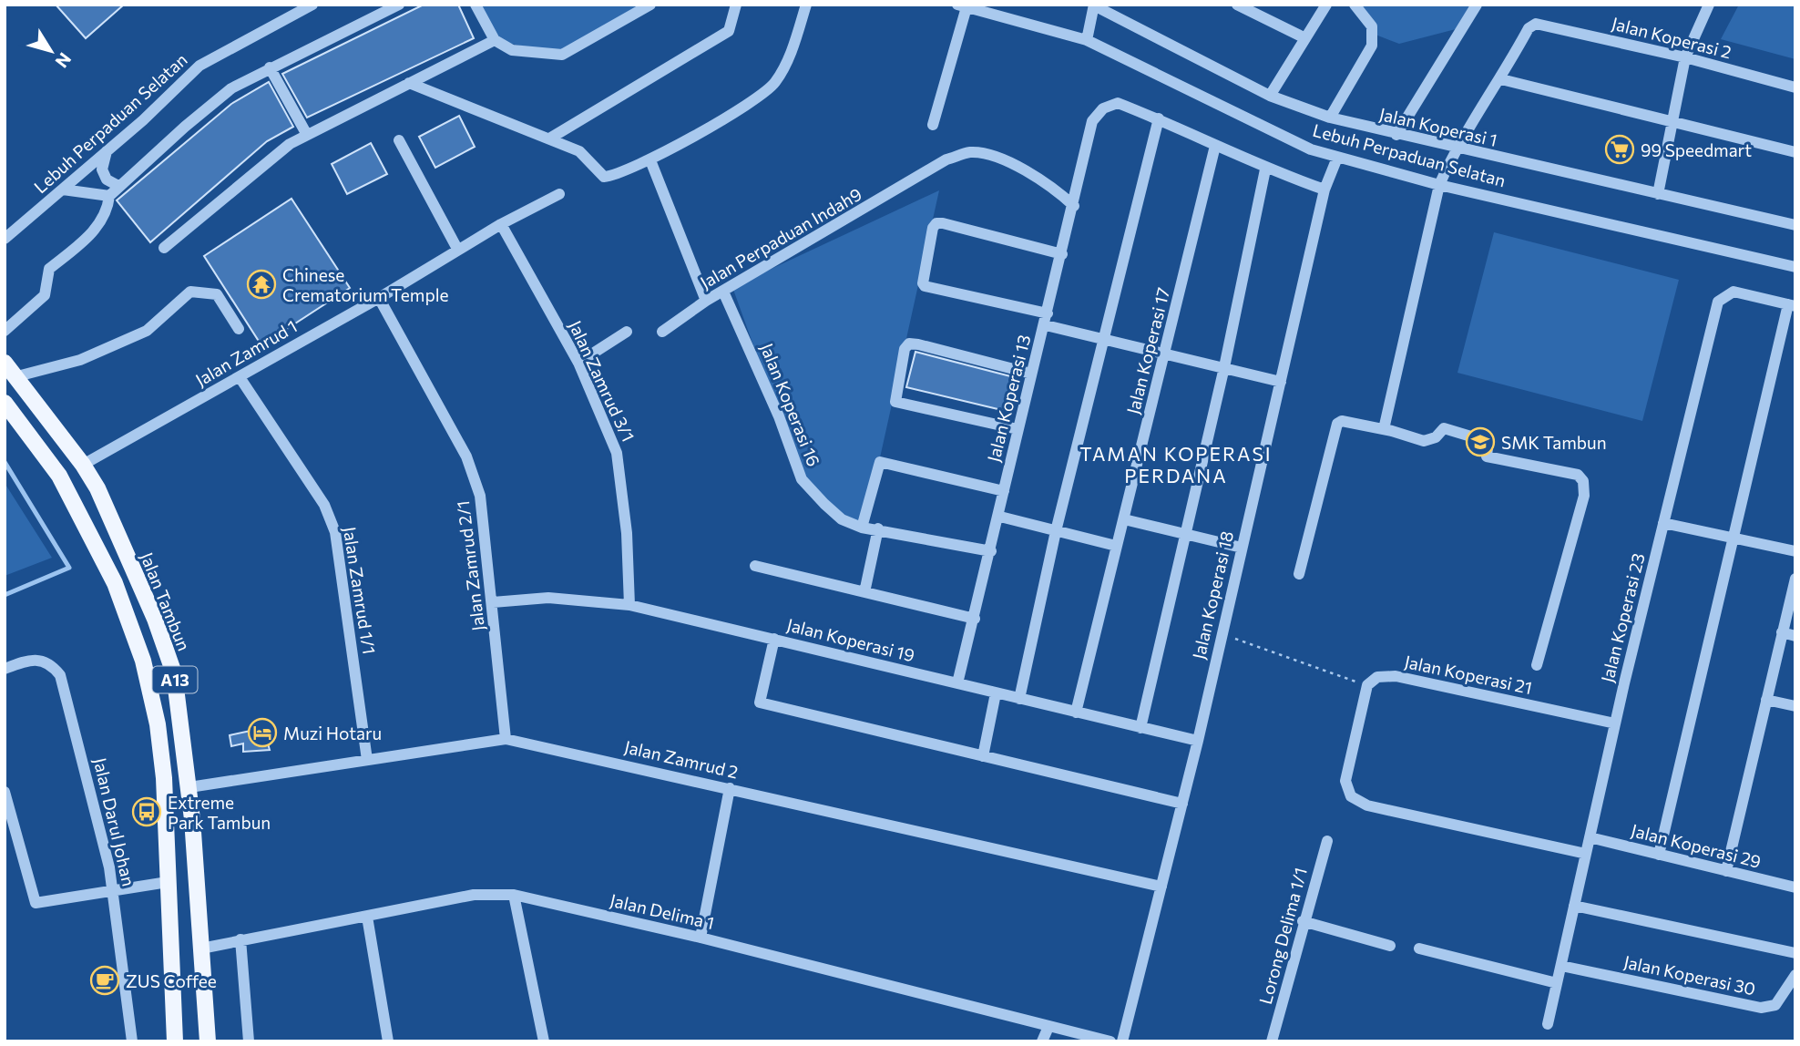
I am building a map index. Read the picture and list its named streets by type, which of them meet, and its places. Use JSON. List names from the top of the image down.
{
  "streets": {
    "main road": ["Jalan Tambun", "A13"],
    "street": [
      "Jalan Koperasi 2",
      "Lebuh Perpaduan Selatan",
      "Jalan Koperasi 1",
      "Jalan Perpaduan Indah9",
      "Jalan Koperasi 17",
      "Jalan Zamrud 1",
      "Jalan Zamrud 3/1",
      "Jalan Koperasi 13",
      "Jalan Koperasi 16",
      "Jalan Zamrud 2/1",
      "Jalan Zamrud 1/1",
      "Jalan Koperasi 18",
      "Jalan Koperasi 23",
      "Jalan Koperasi 19",
      "Jalan Koperasi 21",
      "Jalan Zamrud 2",
      "Jalan Darul Johan",
      "Jalan Koperasi 29",
      "Jalan Delima 1",
      "Lorong Delima 1/1",
      "Jalan Koperasi 30"
    ]
  },
  "crossings": [
    ["Jalan Koperasi 2", "Lebuh Perpaduan Selatan"],
    ["Jalan Koperasi 2", "Jalan Koperasi 1"],
    ["Lebuh Perpaduan Selatan", "Jalan Koperasi 18"],
    ["Jalan Perpaduan Indah9", "Jalan Koperasi 13"],
    ["Jalan Perpaduan Indah9", "Jalan Koperasi 16"],
    ["Jalan Koperasi 17", "Jalan Koperasi 19"],
    ["Jalan Zamrud 1", "Jalan Zamrud 3/1"],
    ["Jalan Zamrud 1", "Jalan Zamrud 2/1"],
    ["Jalan Zamrud 1", "Jalan Zamrud 1/1"],
    ["Jalan Zamrud 1", "Jalan Tambun"],
    ["Jalan Zamrud 3/1", "Jalan Koperasi 19"],
    ["Jalan Koperasi 13", "Jalan Koperasi 16"],
    ["Jalan Koperasi 13", "Jalan Koperasi 19"],
    ["Jalan Zamrud 2/1", "Jalan Koperasi 19"],
    ["Jalan Zamrud 2/1", "Jalan Zamrud 2"],
    ["Jalan Zamrud 1/1", "Jalan Zamrud 2"],
    ["Jalan Koperasi 18", "Jalan Koperasi 19"],
    ["Jalan Koperasi 18", "Jalan Zamrud 2"],
    ["Jalan Tambun", "Jalan Zamrud 2"],
    ["Jalan Tambun", "Jalan Delima 1"],
    ["Jalan Koperasi 23", "Jalan Koperasi 21"],
    ["Jalan Koperasi 23", "Jalan Koperasi 29"],
    ["Jalan Koperasi 23", "Jalan Koperasi 30"]
  ],
  "districts": ["TAMAN KOPERASI PERDANA"],
  "places": {
    "supermarket": ["99 Speedmart"],
    "temple": ["Chinese Crematorium Temple"],
    "school or university": ["SMK Tambun"],
    "hotel": ["Muzi Hotaru"],
    "bus stop": ["Extreme Park Tambun"],
    "cafe": ["ZUS Coffee"]
  },
  "north": "bottom right"
}
